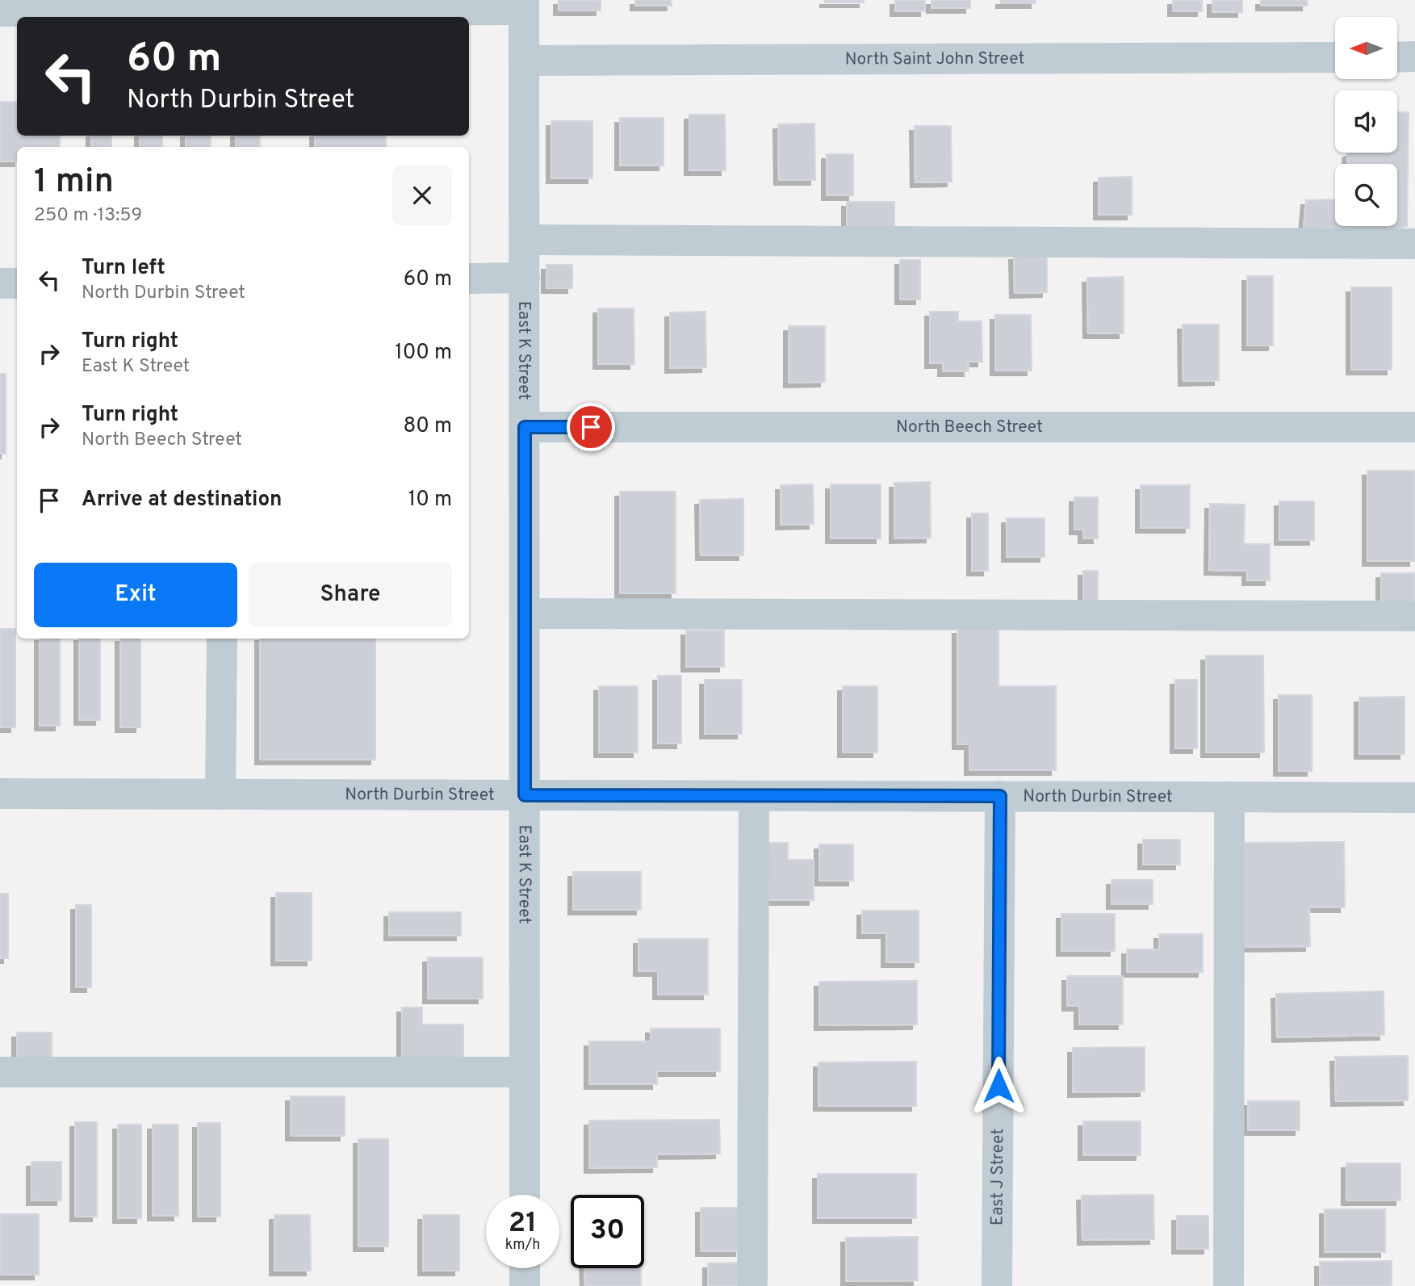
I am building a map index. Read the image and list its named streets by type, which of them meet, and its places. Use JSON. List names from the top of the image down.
{
  "streets": {
    "street": [
      "North Saint John Street",
      "East K Street",
      "North Beech Street",
      "North Durbin Street",
      "East J Street"
    ]
  },
  "crossings": [
    ["North Saint John Street", "East K Street"],
    ["East K Street", "North Beech Street"],
    ["East K Street", "North Durbin Street"],
    ["North Durbin Street", "East J Street"]
  ],
  "north": "left",
  "page": {
    "turn": ["60 m", "North Durbin Street"],
    "heading": ["1 min", "250 m · 13:59"],
    "list": [
      {
        "name": "Turn left",
        "note": "North Durbin Street",
        "value": "60 m"
      },
      {
        "name": "Turn right",
        "note": "East K Street",
        "value": "100 m"
      },
      {
        "name": "Turn right",
        "note": "North Beech Street",
        "value": "80 m"
      },
      {
        "name": "Arrive at destination",
        "value": "10 m"
      }
    ],
    "buttons": ["Exit", "Share"],
    "speed": "21 km/h",
    "limit": "30"
  }
}
